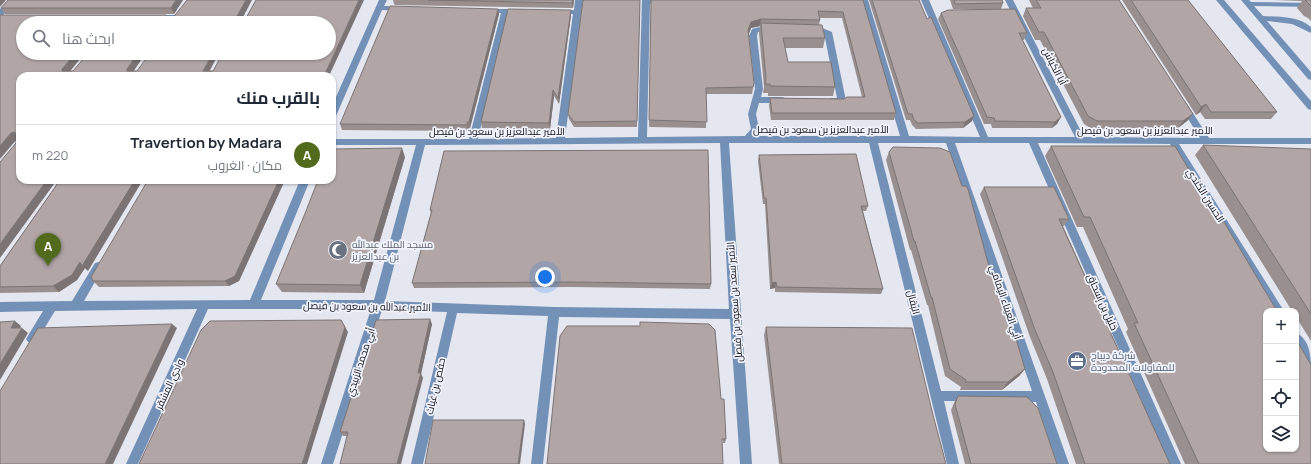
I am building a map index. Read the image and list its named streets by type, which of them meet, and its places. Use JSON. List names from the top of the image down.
{
  "streets": {
    "street": [
      "أبا الكباش",
      "الأمير عبدالعزيز بن سعود بن فيصل",
      "الحسين الكندي",
      "الأمير سعد بن سعود بن فيصل",
      "البقال",
      "أبي العيناء اليمامي",
      "خليل بن إسحاق",
      "الأمير عبدالله بن سعود بن فيصل",
      "أبي محمد الزبيدي",
      "وادي المشقر",
      "حفص بن غياث"
    ]
  },
  "crossings": [
    ["أبا الكباش", "الأمير عبدالعزيز بن سعود بن فيصل"],
    ["الأمير عبدالعزيز بن سعود بن فيصل", "الحسين الكندي"],
    ["الأمير عبدالعزيز بن سعود بن فيصل", "الأمير سعد بن سعود بن فيصل"],
    ["الأمير عبدالعزيز بن سعود بن فيصل", "البقال"],
    ["الأمير عبدالعزيز بن سعود بن فيصل", "أبي العيناء اليمامي"],
    ["الأمير عبدالعزيز بن سعود بن فيصل", "خليل بن إسحاق"],
    ["الأمير عبدالعزيز بن سعود بن فيصل", "أبي محمد الزبيدي"],
    ["الأمير سعد بن سعود بن فيصل", "الأمير عبدالله بن سعود بن فيصل"],
    ["الأمير عبدالله بن سعود بن فيصل", "أبي محمد الزبيدي"],
    ["الأمير عبدالله بن سعود بن فيصل", "وادي المشقر"],
    ["الأمير عبدالله بن سعود بن فيصل", "حفص بن غياث"]
  ],
  "places": {
    "mosque": ["مسجد الملك عبدالله بن عبدالعزيز"],
    "office": ["شركة ديباج للمقاولات المحدودة"]
  },
  "page": {
    "search": "ابحث هنا",
    "heading": "بالقرب منك",
    "list": [
      {
        "mark": "A",
        "name": "Travertion by Madara",
        "note": "مكان · الغروب",
        "value": "220 m"
      }
    ],
    "pins": "A",
    "map_buttons": ["+", "−"]
  }
}
